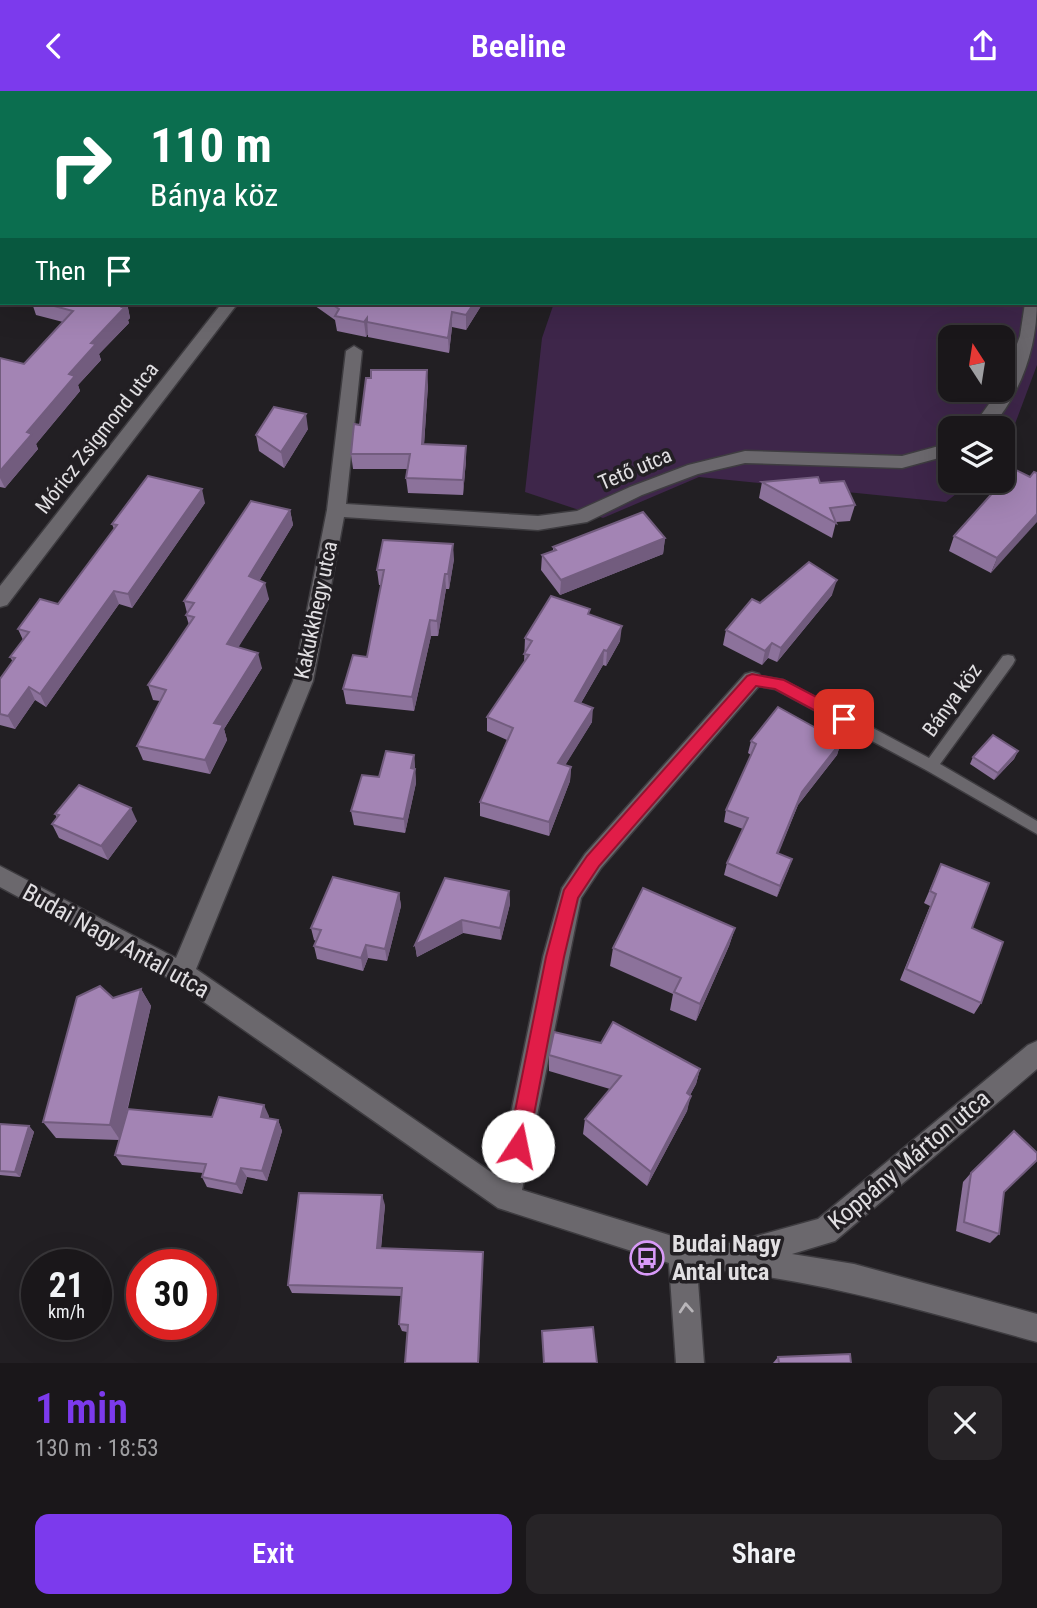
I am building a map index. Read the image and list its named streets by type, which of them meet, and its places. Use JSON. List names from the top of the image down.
{
  "streets": {
    "street": [
      "Móricz Zsigmond utca",
      "Tető utca",
      "Kakukkhegy utca",
      "Budai Nagy Antal utca",
      "Koppány Márton utca"
    ],
    "lane": ["Bánya köz"]
  },
  "crossings": [
    ["Tető utca", "Kakukkhegy utca"],
    ["Kakukkhegy utca", "Budai Nagy Antal utca"],
    ["Budai Nagy Antal utca", "Koppány Márton utca"]
  ],
  "places": {
    "bus stop": ["Budai Nagy Antal utca"]
  },
  "north": "top",
  "page": {
    "header": "Beeline",
    "turn": ["110 m", "Bánya köz"],
    "then": "Then",
    "speed": "21 km/h",
    "limit": "30",
    "heading": ["1 min", "130 m · 18:53"],
    "buttons": ["Exit", "Share"]
  }
}
